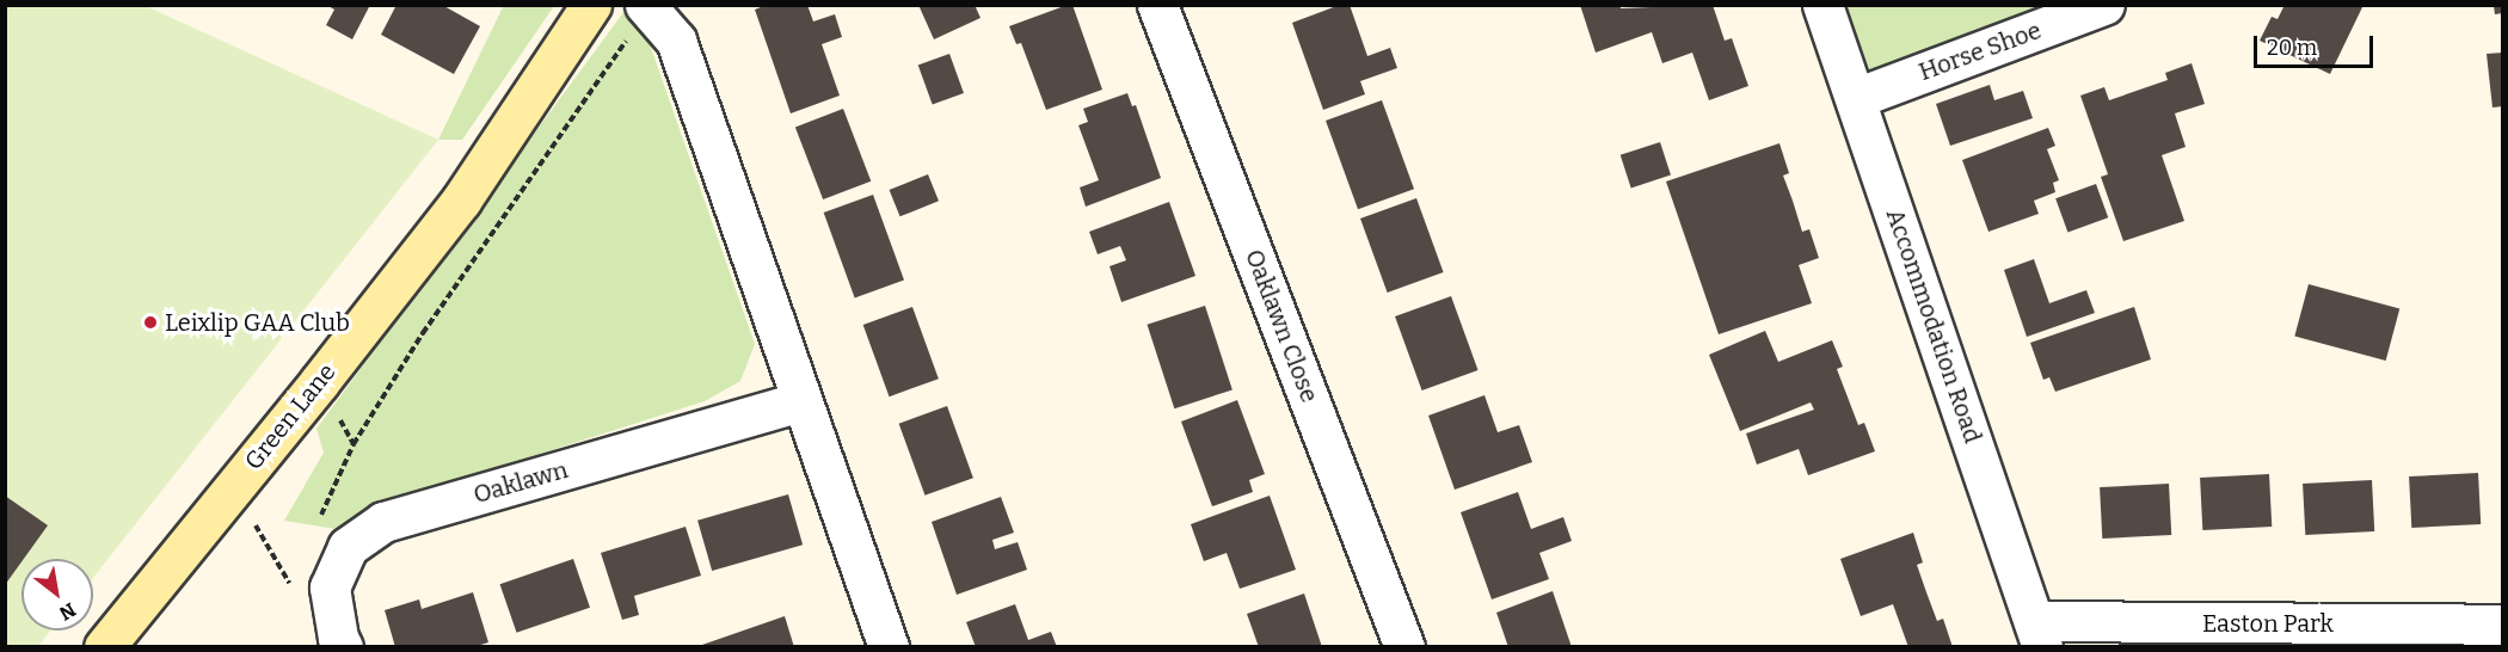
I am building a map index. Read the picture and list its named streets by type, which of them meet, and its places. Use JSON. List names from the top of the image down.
{
  "streets": {
    "street": [
      "Horse Shoe",
      "Oaklawn Close",
      "Accommodation Road",
      "Green Lane",
      "Oaklawn",
      "Easton Park"
    ]
  },
  "crossings": [
    ["Horse Shoe", "Accommodation Road"],
    ["Accommodation Road", "Easton Park"]
  ],
  "places": ["Leixlip GAA Club"],
  "scale_bar": "20 m",
  "north": "bottom right"
}
